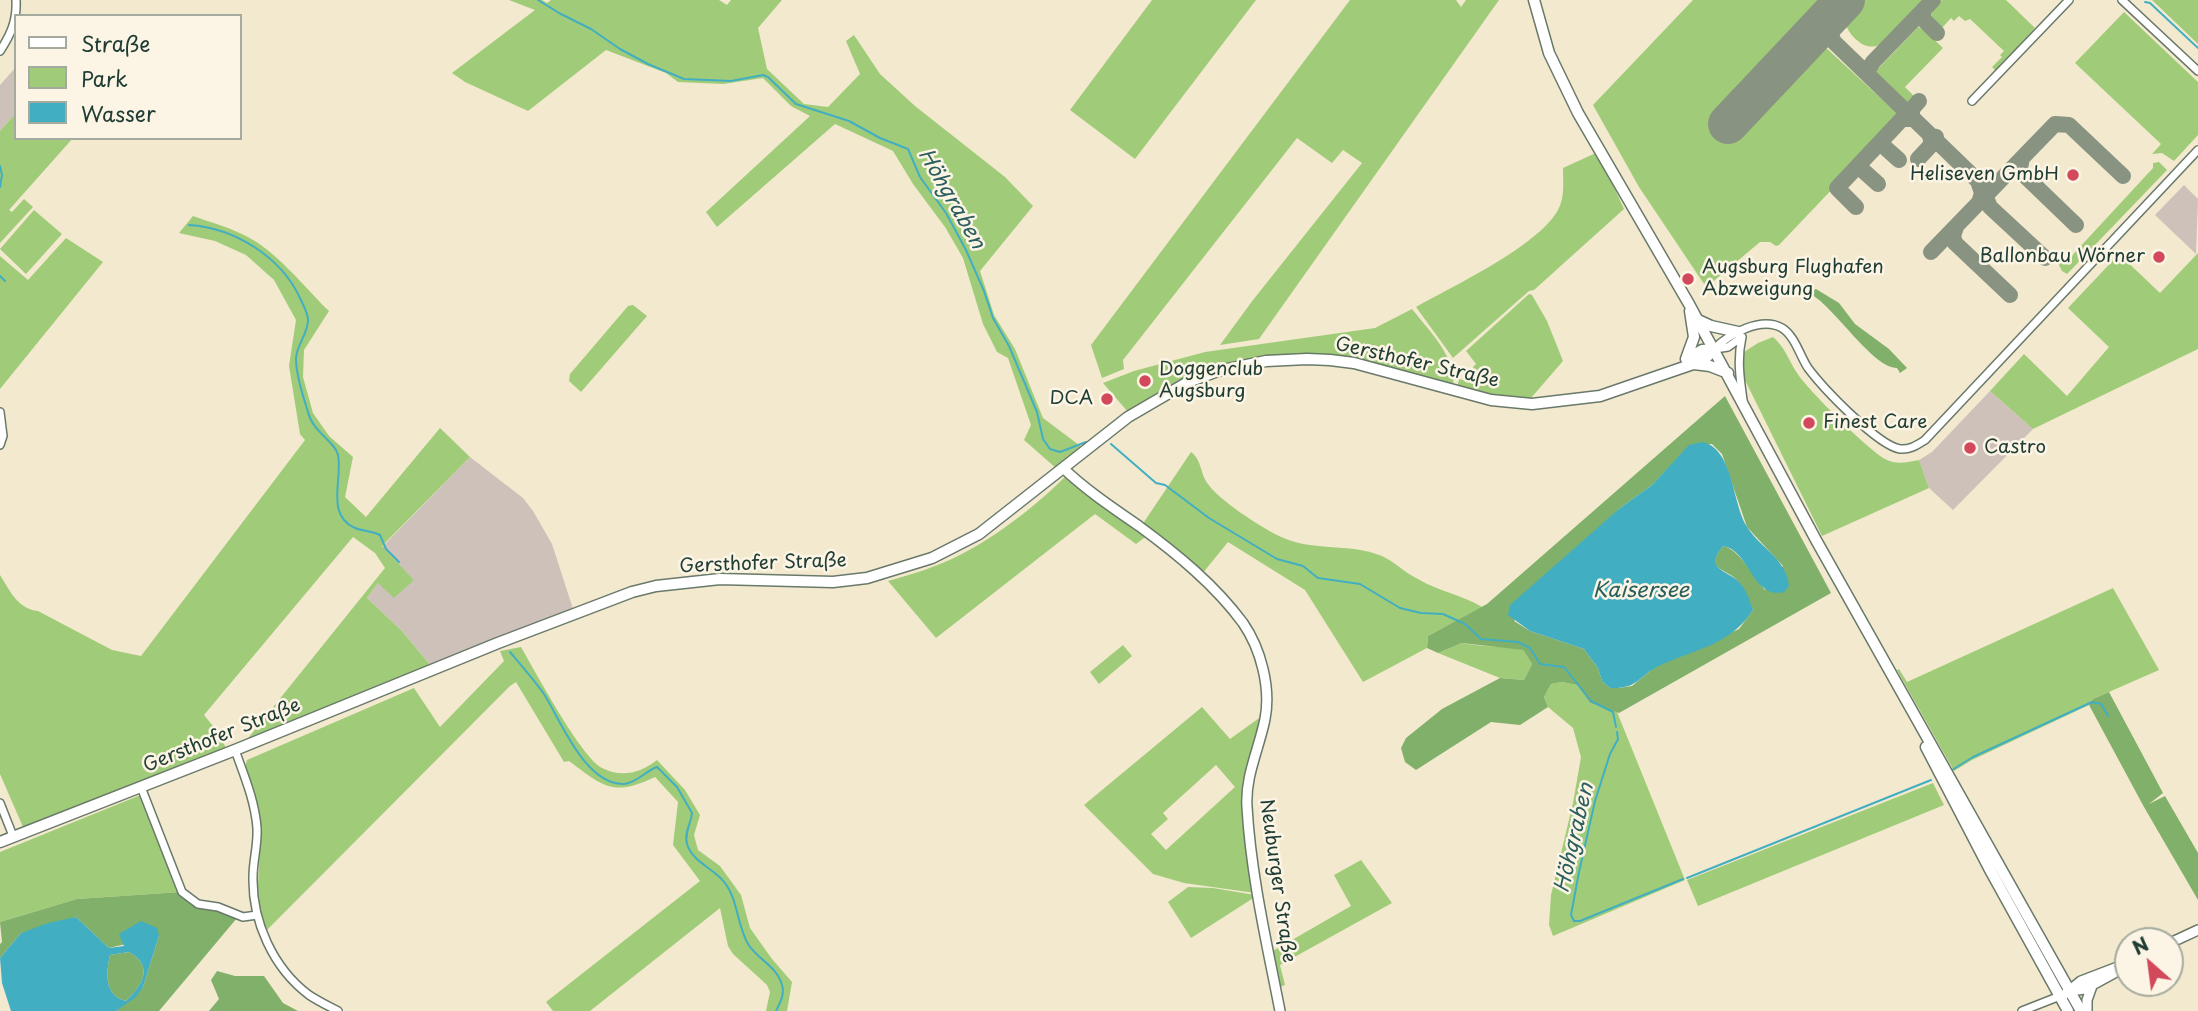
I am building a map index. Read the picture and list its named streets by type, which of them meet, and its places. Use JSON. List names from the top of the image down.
{
  "streets": {
    "main road": ["Gersthofer Straße"],
    "street": ["Neuburger Straße"]
  },
  "crossings": [
    ["Gersthofer Straße", "Neuburger Straße"]
  ],
  "water": ["Höhgraben", "Kaisersee"],
  "places": [
    "Heliseven GmbH",
    "Ballonbau Wörner",
    "Augsburg Flughafen Abzweigung",
    "Doggenclub Augsburg",
    "DCA",
    "Finest Care",
    "Castro"
  ],
  "legend": ["Straße", "Park", "Wasser"],
  "north": "top left"
}
